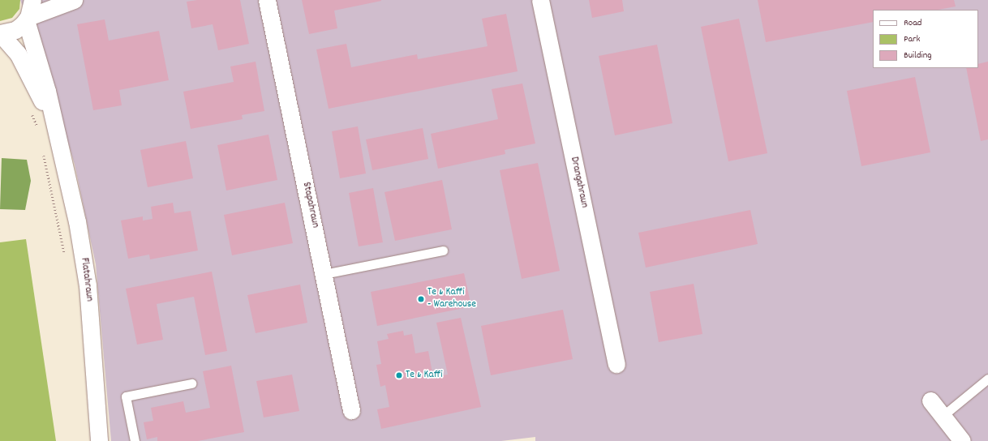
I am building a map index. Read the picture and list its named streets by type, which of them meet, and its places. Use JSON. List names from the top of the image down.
{
  "streets": {
    "street": ["Drangahraun", "Stapahraun", "Flatahraun"]
  },
  "places": ["Te & Kaffi - Warehouse", "Te & Kaffi"],
  "legend": ["Road", "Park", "Building"]
}
